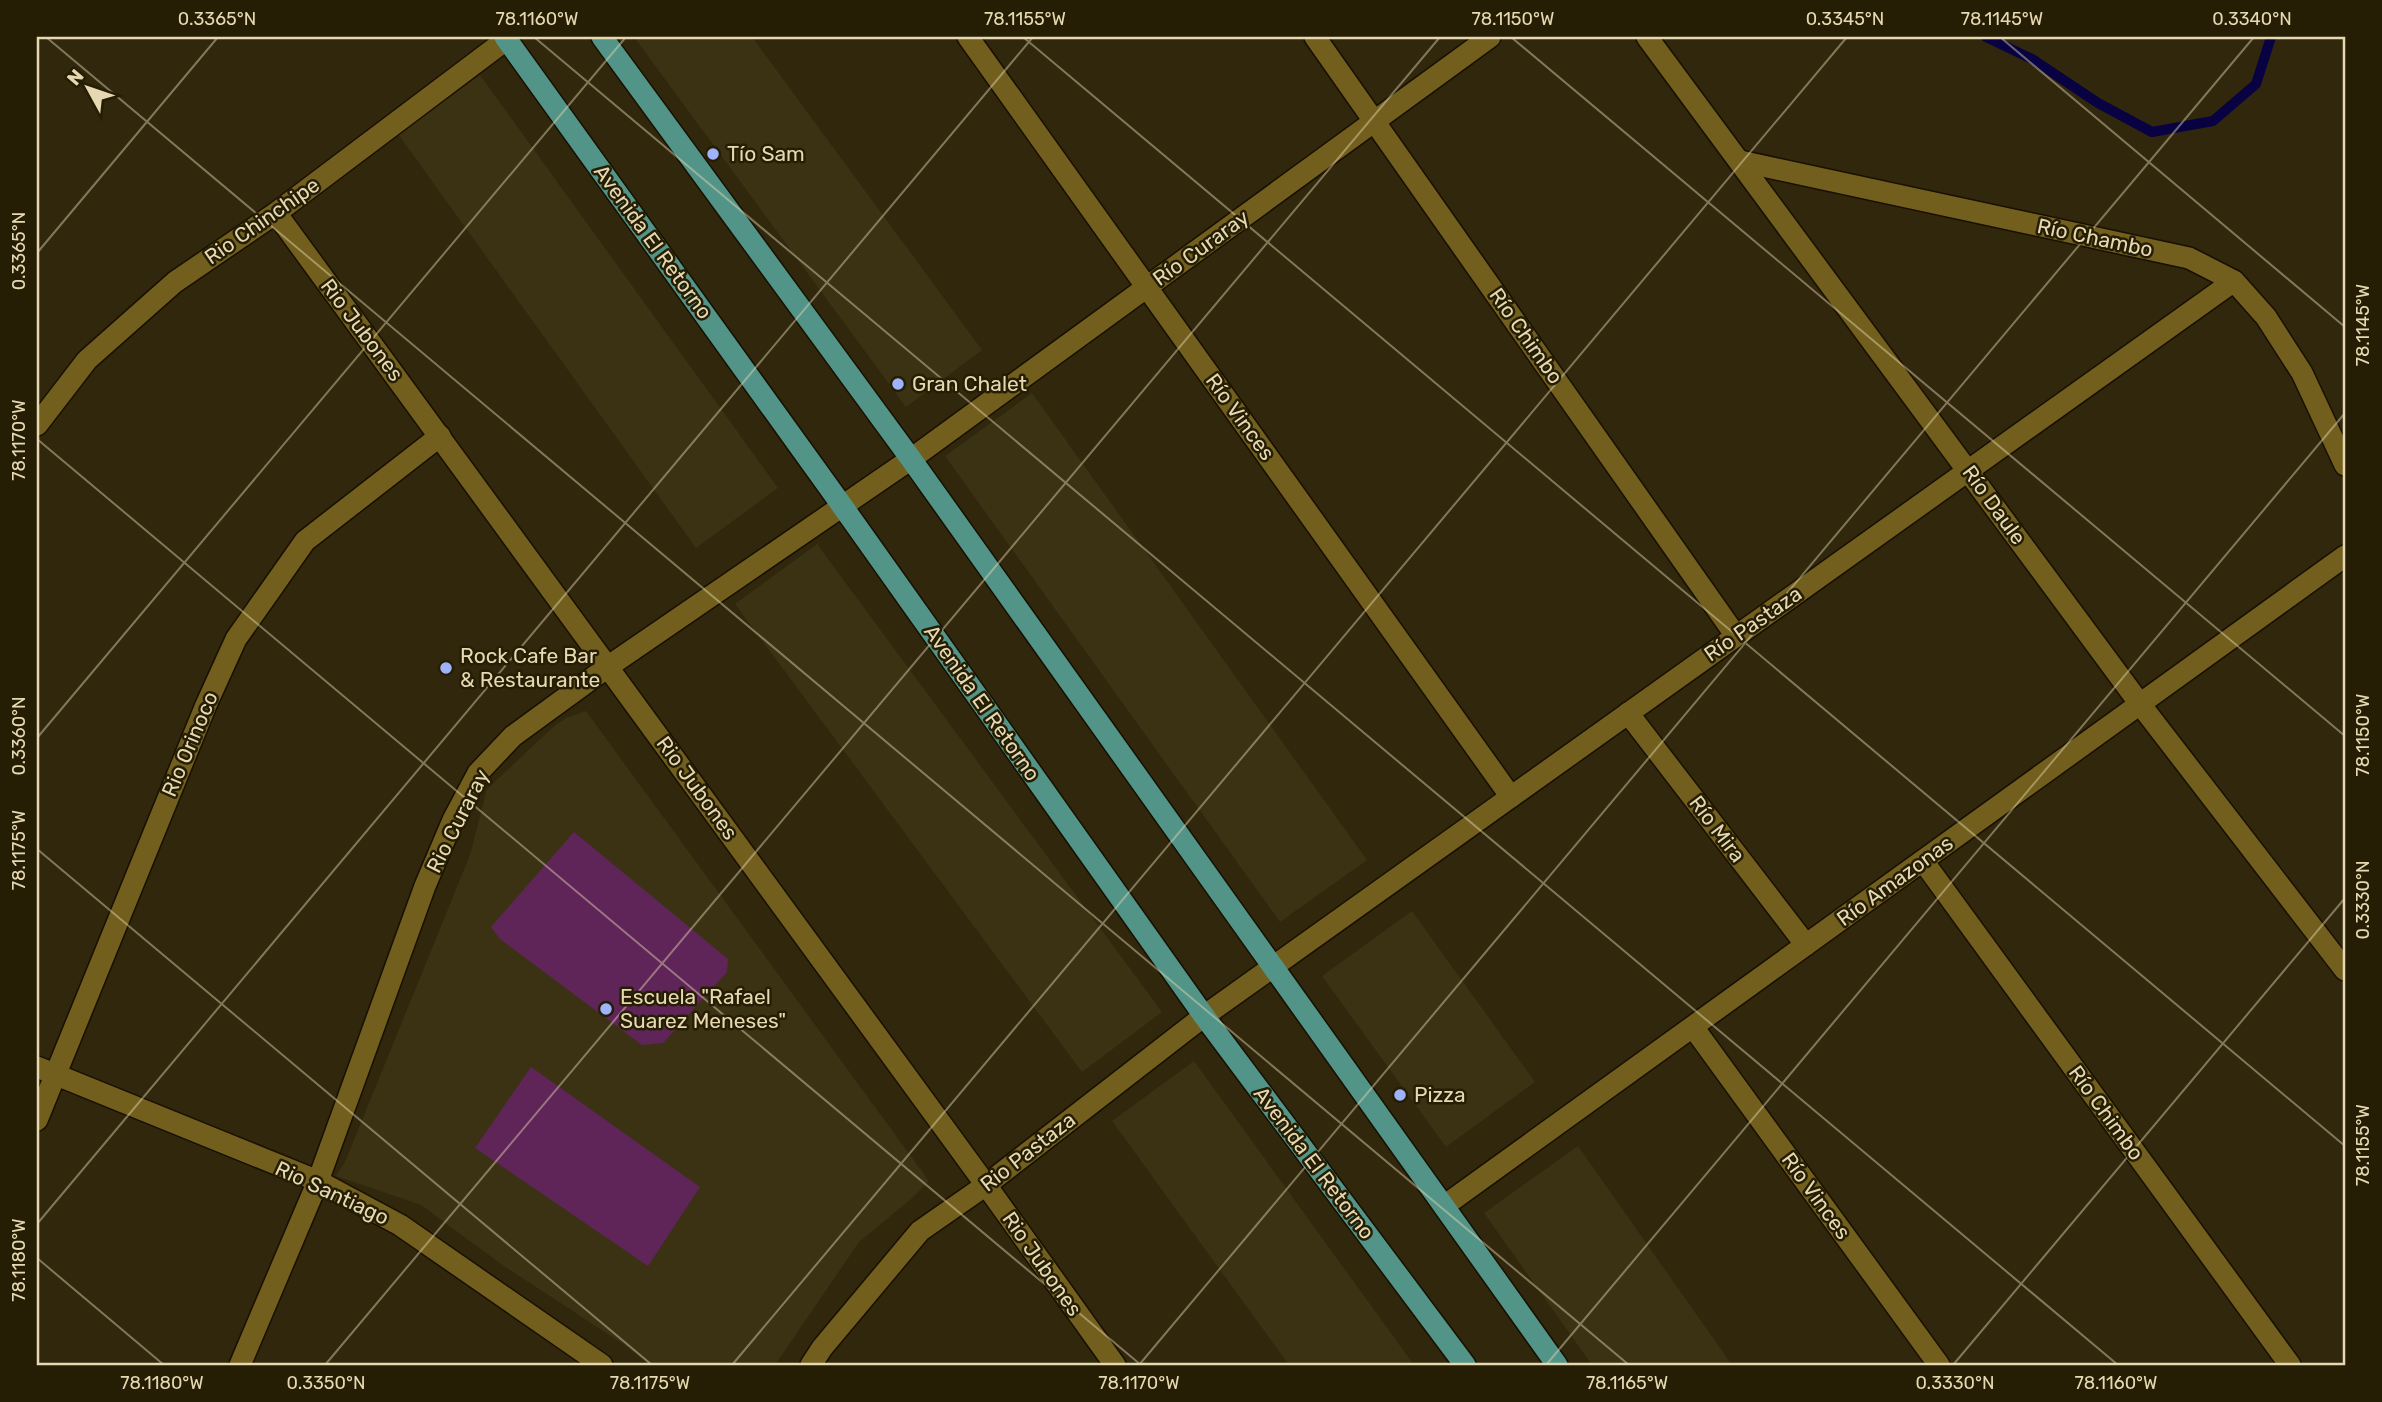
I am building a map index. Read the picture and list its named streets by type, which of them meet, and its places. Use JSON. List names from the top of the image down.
{
  "streets": {
    "main road": ["Avenida El Retorno"],
    "street": [
      "Rio Chinchipe",
      "Río Chambo",
      "Río Curaray",
      "Rio Jubones",
      "Río Chimbo",
      "Río Vinces",
      "Río Daule",
      "Río Pastaza",
      "Rio Orinoco",
      "Rio Curaray",
      "Río Mira",
      "Río Amazonas",
      "Rio Pastaza",
      "Rio Santiago"
    ]
  },
  "crossings": [
    ["Rio Chinchipe", "Avenida El Retorno"],
    ["Rio Chinchipe", "Rio Jubones"],
    ["Río Chambo", "Río Daule"],
    ["Río Chambo", "Río Pastaza"],
    ["Avenida El Retorno", "Rio Curaray"],
    ["Avenida El Retorno", "Rio Pastaza"],
    ["Río Curaray", "Río Chimbo"],
    ["Río Curaray", "Río Vinces"],
    ["Río Curaray", "Rio Curaray"],
    ["Rio Jubones", "Rio Orinoco"],
    ["Rio Jubones", "Rio Curaray"],
    ["Rio Jubones", "Rio Pastaza"],
    ["Río Chimbo", "Río Pastaza"],
    ["Río Chimbo", "Río Amazonas"],
    ["Río Vinces", "Río Pastaza"],
    ["Río Vinces", "Río Amazonas"],
    ["Río Daule", "Río Pastaza"],
    ["Río Daule", "Río Amazonas"],
    ["Río Pastaza", "Río Mira"],
    ["Río Pastaza", "Rio Pastaza"],
    ["Rio Orinoco", "Rio Santiago"],
    ["Rio Curaray", "Rio Santiago"],
    ["Río Mira", "Río Amazonas"]
  ],
  "places": [
    "Tío Sam",
    "Gran Chalet",
    "Rock Cafe Bar & Restaurante",
    "Escuela \"Rafael Suarez Meneses\"",
    "Pizza"
  ],
  "north": "top left",
  "coordinates": [
    "0.3365°N",
    "78.1160°W",
    "78.1155°W",
    "78.1150°W",
    "0.3345°N",
    "78.1145°W",
    "0.3340°N",
    "78.1170°W",
    "0.3360°N",
    "78.1175°W",
    "0.3330°N",
    "78.1180°W",
    "0.3350°N",
    "78.1165°W"
  ]
}
